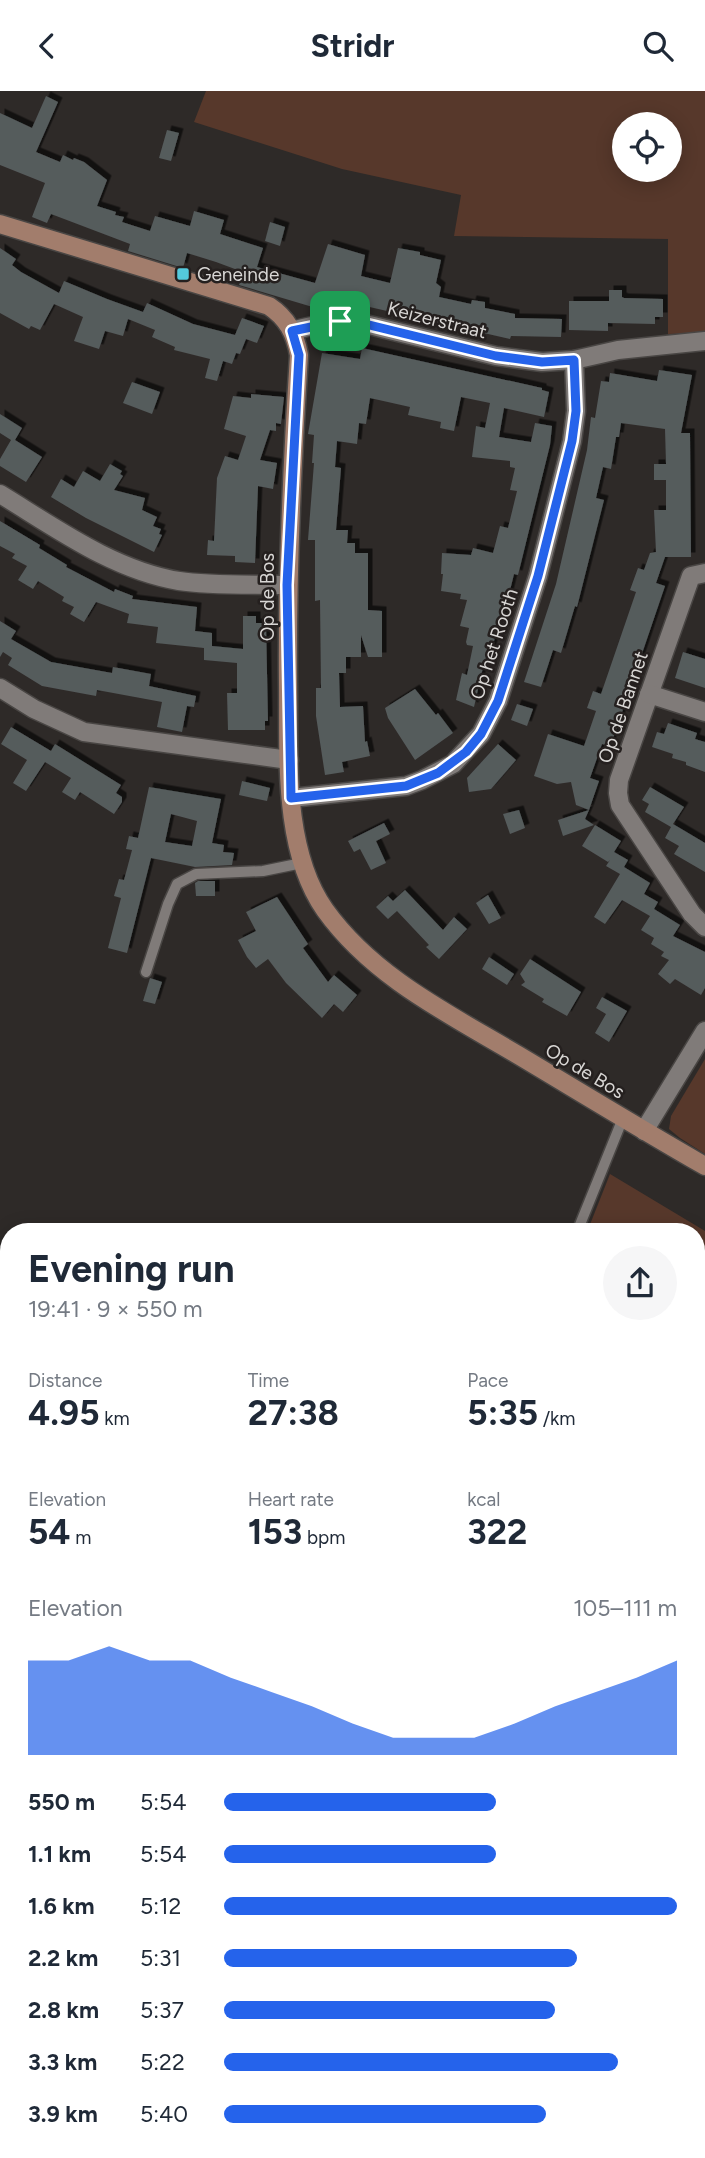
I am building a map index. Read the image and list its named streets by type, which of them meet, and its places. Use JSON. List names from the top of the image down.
{
  "streets": {
    "street": [
      "Keizerstraat",
      "Op de Bos",
      "Op het Rooth",
      "Op de Bannet"
    ]
  },
  "crossings": [
    ["Keizerstraat", "Op de Bos"],
    ["Keizerstraat", "Op het Rooth"],
    ["Op de Bos", "Op het Rooth"]
  ],
  "places": {
    "transit": ["Geneinde"]
  },
  "page": {
    "header": "Stridr",
    "heading": ["Evening run", "19:41 · 9 × 550 m"],
    "stats": [
      ["Distance", "4.95 km"],
      ["Time", "27:38"],
      ["Pace", "5:35 /km"],
      ["Elevation", "54 m"],
      ["Heart rate", "153 bpm"],
      ["kcal", "322"]
    ],
    "chart": ["Elevation", "105–111 m"],
    "list": [
      {
        "name": "550 m",
        "note": "5:54"
      },
      {
        "name": "1.1 km",
        "note": "5:54"
      },
      {
        "name": "1.6 km",
        "note": "5:12"
      },
      {
        "name": "2.2 km",
        "note": "5:31"
      },
      {
        "name": "2.8 km",
        "note": "5:37"
      },
      {
        "name": "3.3 km",
        "note": "5:22"
      },
      {
        "name": "3.9 km",
        "note": "5:40"
      }
    ]
  }
}
